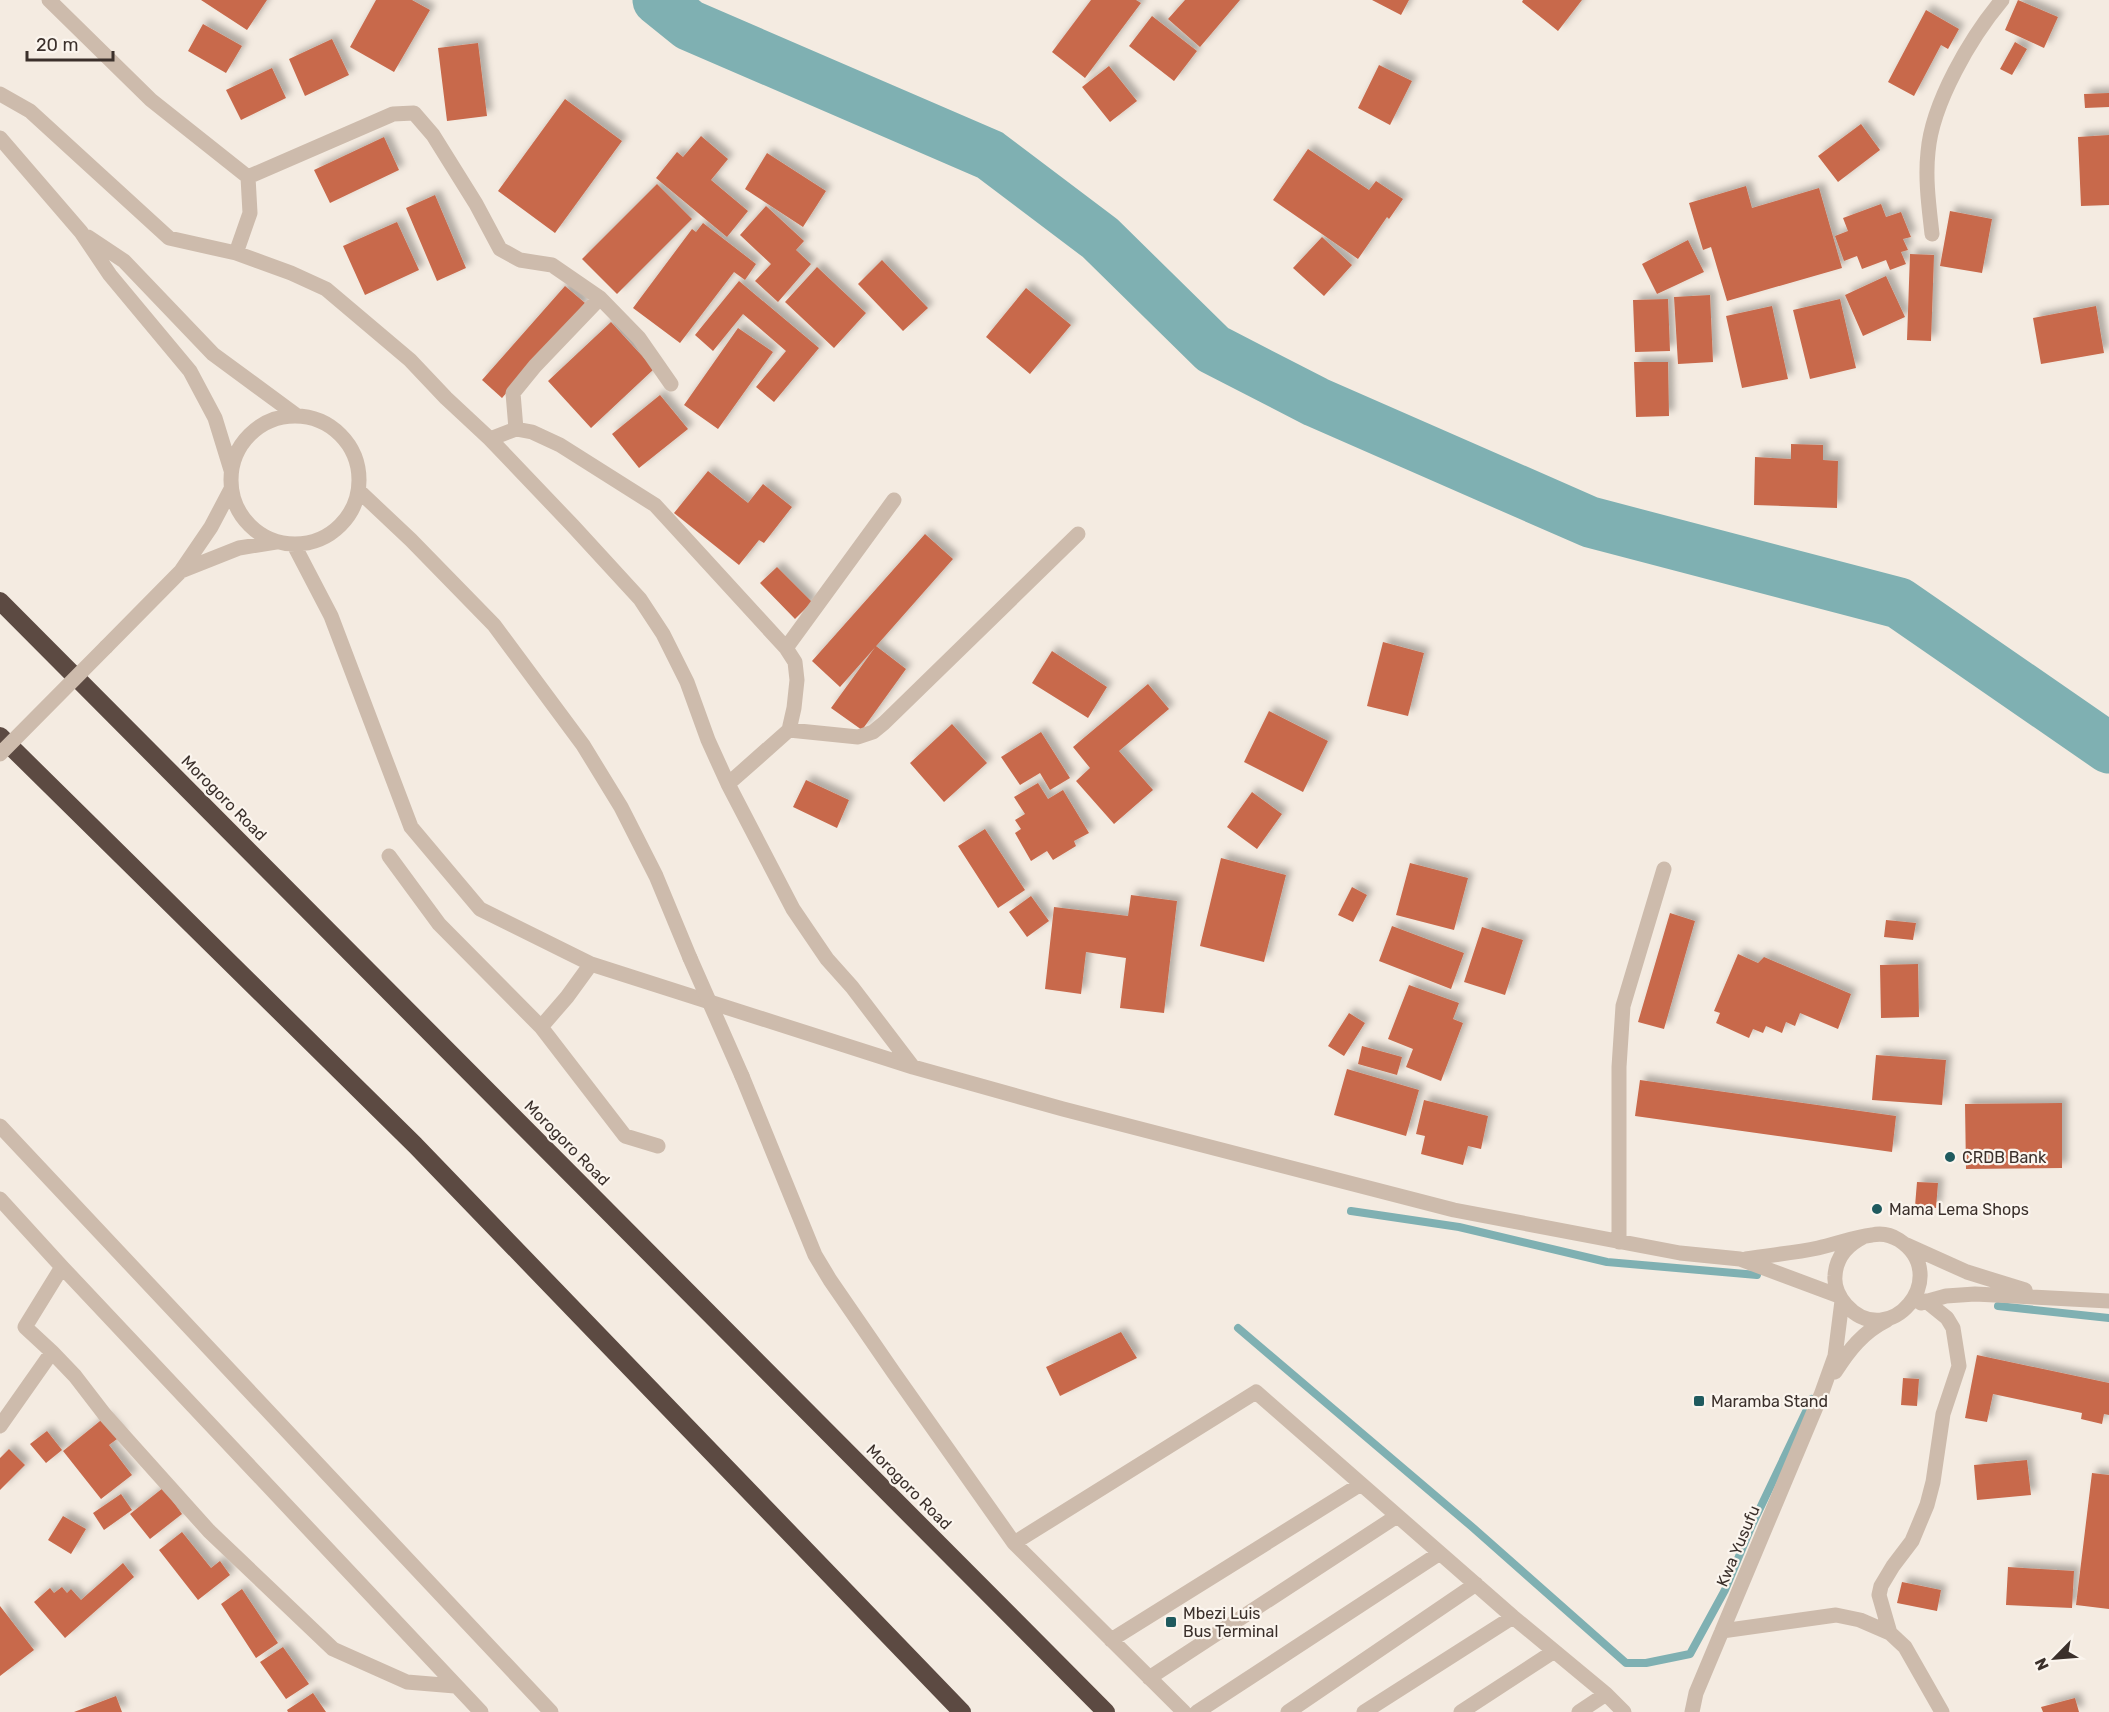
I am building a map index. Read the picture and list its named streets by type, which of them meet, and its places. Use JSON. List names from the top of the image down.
{
  "streets": {
    "highway": ["Morogoro Road"],
    "street": ["Kwa Yusufu"]
  },
  "places": {
    "other": ["CRDB Bank", "Mama Lema Shops"],
    "transit": ["Maramba Stand", "Mbezi Luis Bus Terminal"]
  },
  "scale_bar": "20 m",
  "north": "bottom left"
}
